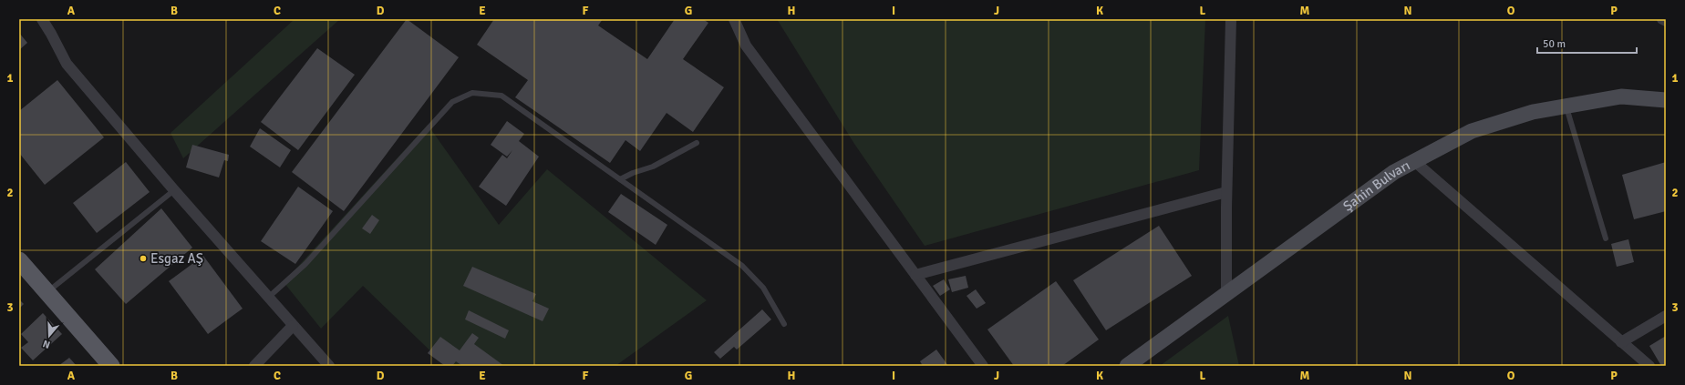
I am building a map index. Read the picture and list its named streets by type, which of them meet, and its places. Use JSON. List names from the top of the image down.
{
  "streets": {
    "street": ["Şahin Bulvarı"]
  },
  "places": ["Esgaz AŞ"],
  "scale_bar": "50 m",
  "north": "bottom",
  "grid": {
    "columns": [
      "A",
      "B",
      "C",
      "D",
      "E",
      "F",
      "G",
      "H",
      "I",
      "J",
      "K",
      "L",
      "M",
      "N",
      "O",
      "P"
    ],
    "rows": ["1", "2", "3"]
  }
}
